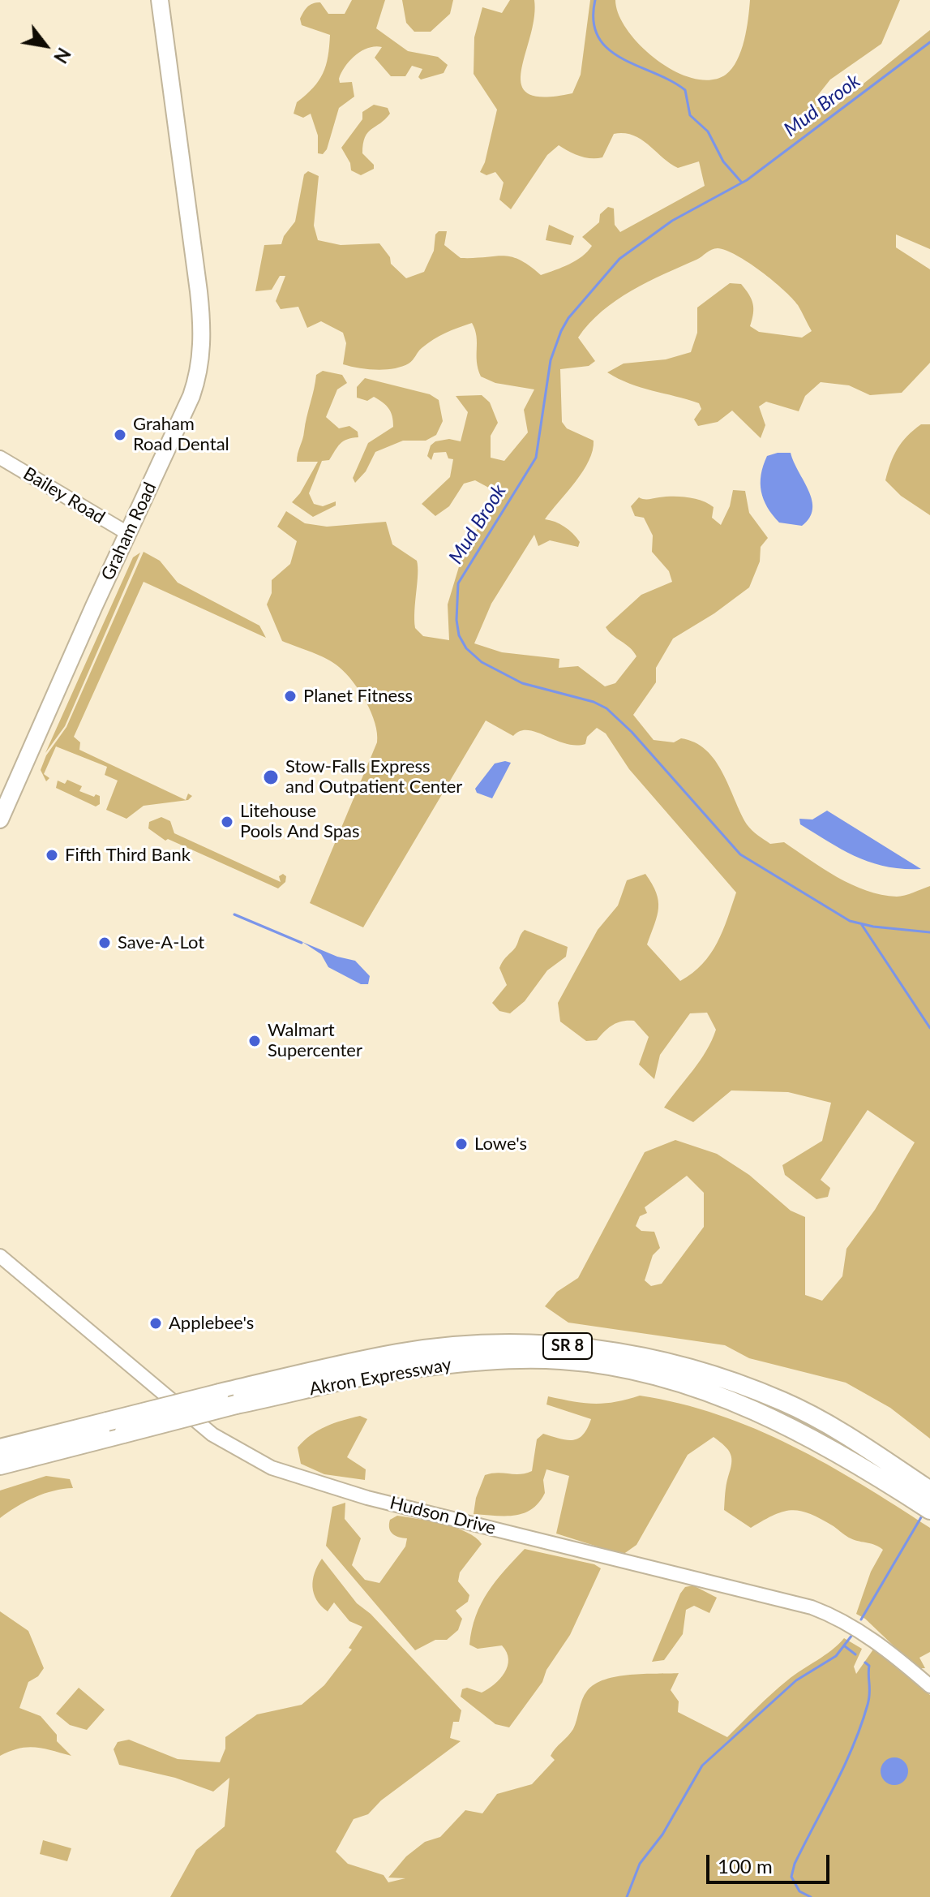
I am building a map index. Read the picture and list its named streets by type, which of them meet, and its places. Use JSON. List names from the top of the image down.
{
  "streets": {
    "highway": ["SR 8", "Akron Expressway"],
    "main road": ["Graham Road"],
    "street": ["Bailey Road", "Hudson Drive"]
  },
  "crossings": [
    ["Bailey Road", "Graham Road"]
  ],
  "water": ["Mud Brook"],
  "places": [
    "Graham Road Dental",
    "Planet Fitness",
    "Stow-Falls Express and Outpatient Center",
    "Litehouse Pools And Spas",
    "Fifth Third Bank",
    "Save-A-Lot",
    "Walmart Supercenter",
    "Lowe's",
    "Applebee's"
  ],
  "scale_bar": "100 m",
  "north": "bottom right"
}
